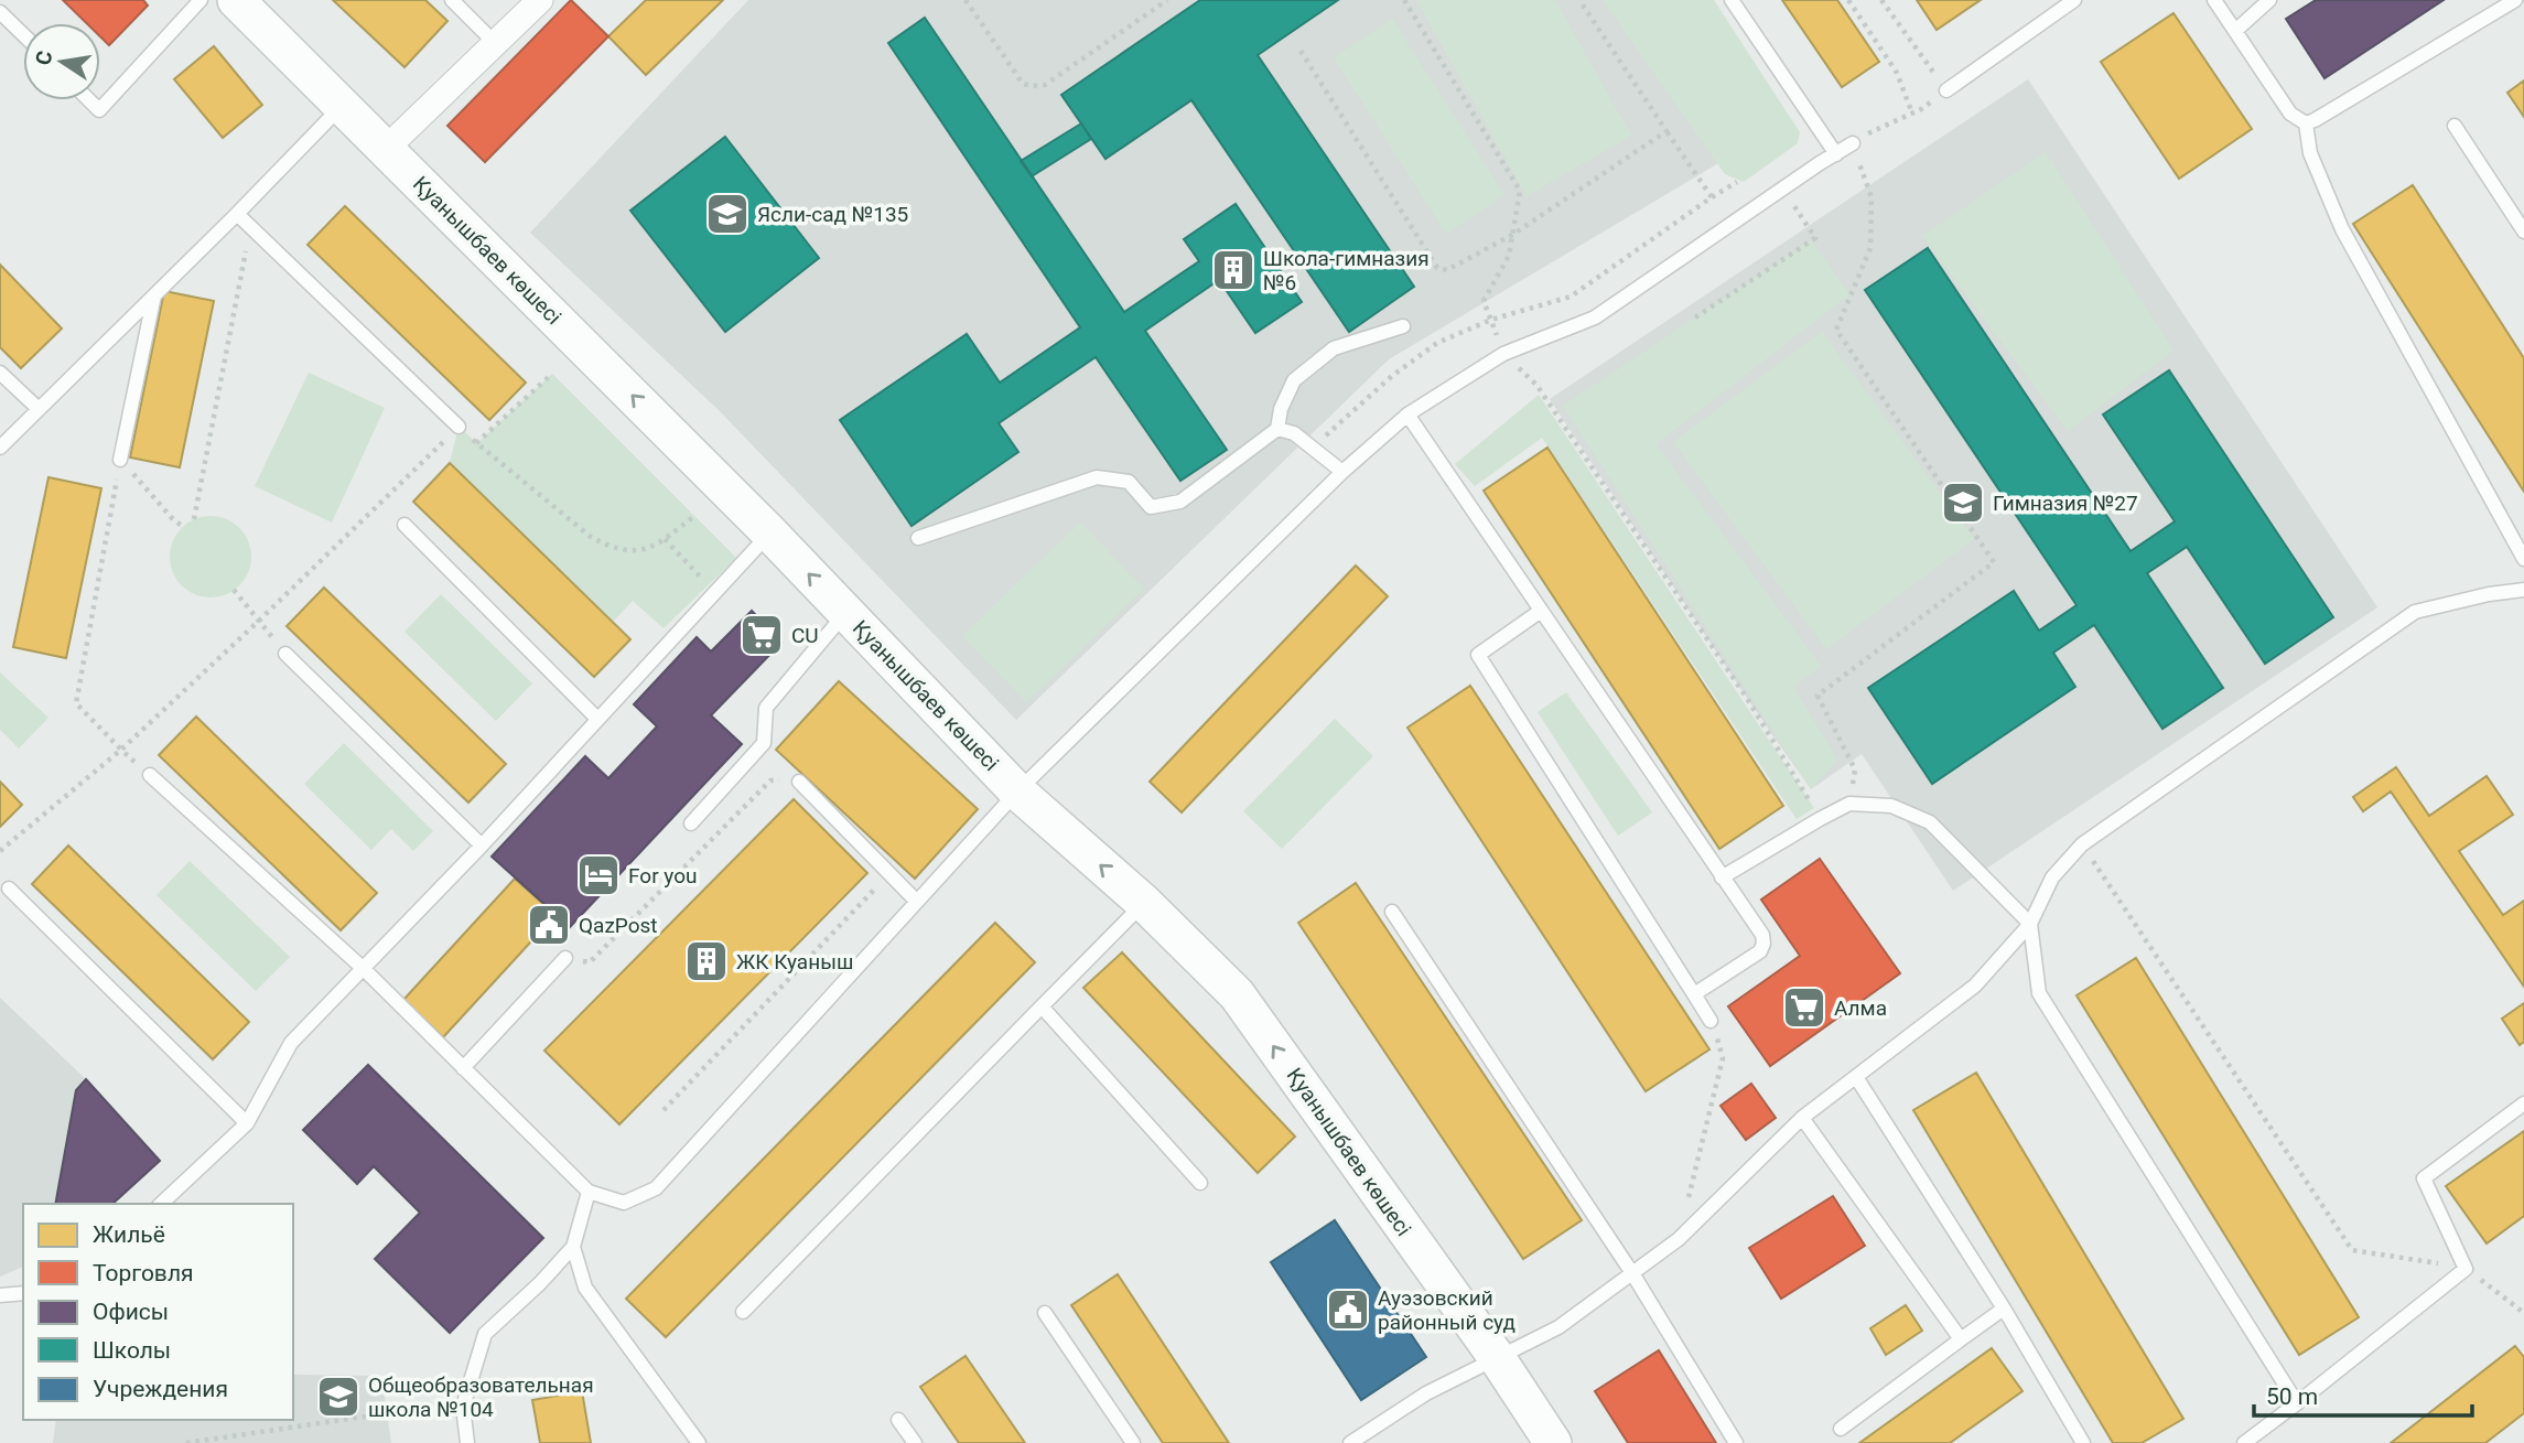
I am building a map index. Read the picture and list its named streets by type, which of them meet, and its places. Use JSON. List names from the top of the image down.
{
  "streets": {
    "street": ["Қуанышбаев көшесі"]
  },
  "one_way": ["Қуанышбаев көшесі"],
  "places": {
    "school or university": ["Ясли-сад №135", "Гимназия №27", "Общеобразовательная школа №104"],
    "building": ["Школа-гимназия №6", "ЖК Куаныш"],
    "supermarket": ["CU", "Алма"],
    "hotel": ["For you"],
    "public building": ["QazPost", "Ауэзовский районный суд"]
  },
  "legend": [
    "Жильё",
    "Торговля",
    "Офисы",
    "Школы",
    "Учреждения"
  ],
  "scale_bar": "50 m",
  "north": "left"
}
